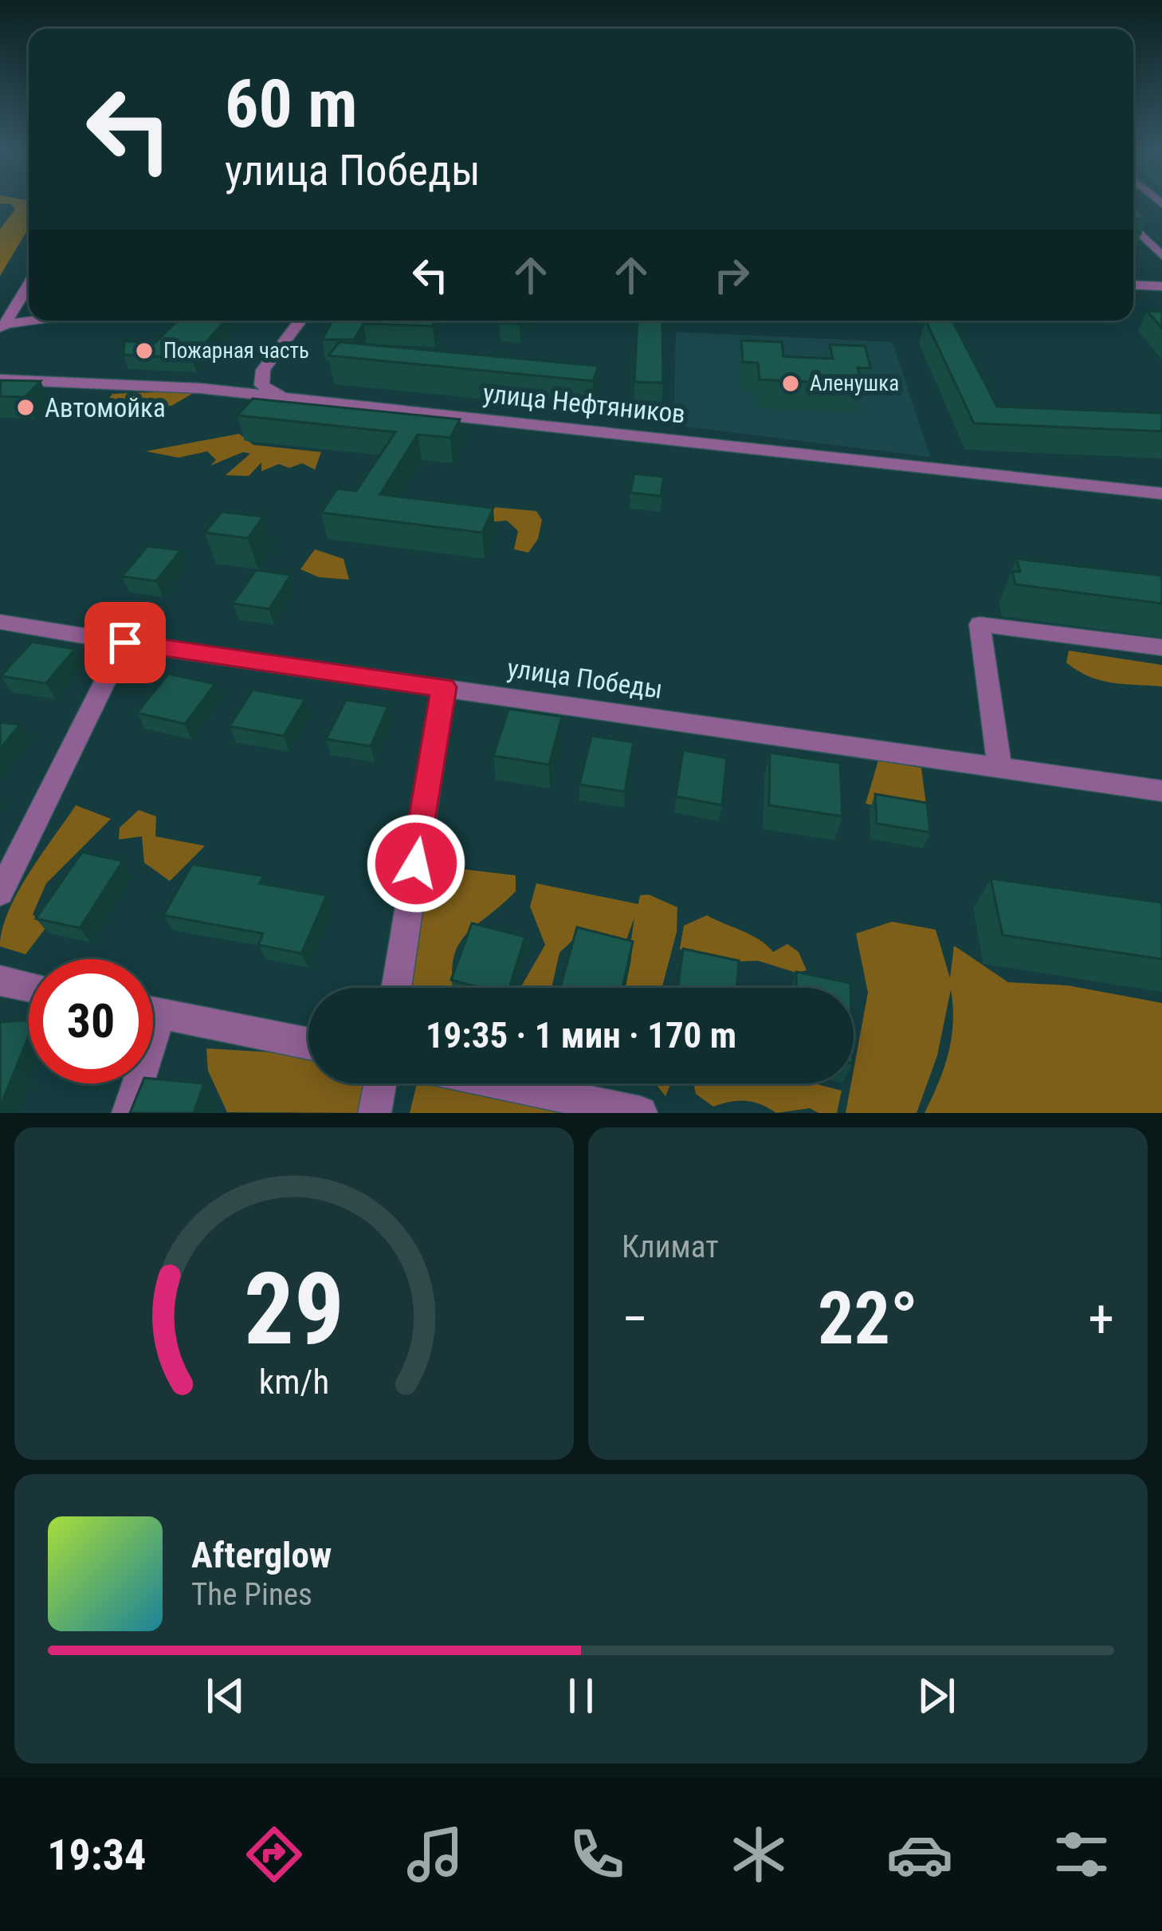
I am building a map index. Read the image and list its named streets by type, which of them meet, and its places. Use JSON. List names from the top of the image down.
{
  "streets": {
    "street": ["улица Нефтяников", "улица Победы"]
  },
  "places": ["Пожарная часть", "Аленушка", "Автомойка"],
  "page": {
    "turn": ["60 m", "улица Победы"],
    "limit": "30",
    "trip": "19:35 · 1 мин · 170 m",
    "tile": "Климат",
    "heat": ["−", "22°", "+"],
    "song": ["Afterglow", "The Pines"],
    "tabs": "19:34",
    "gauge": ["29", "km/h"]
  }
}
